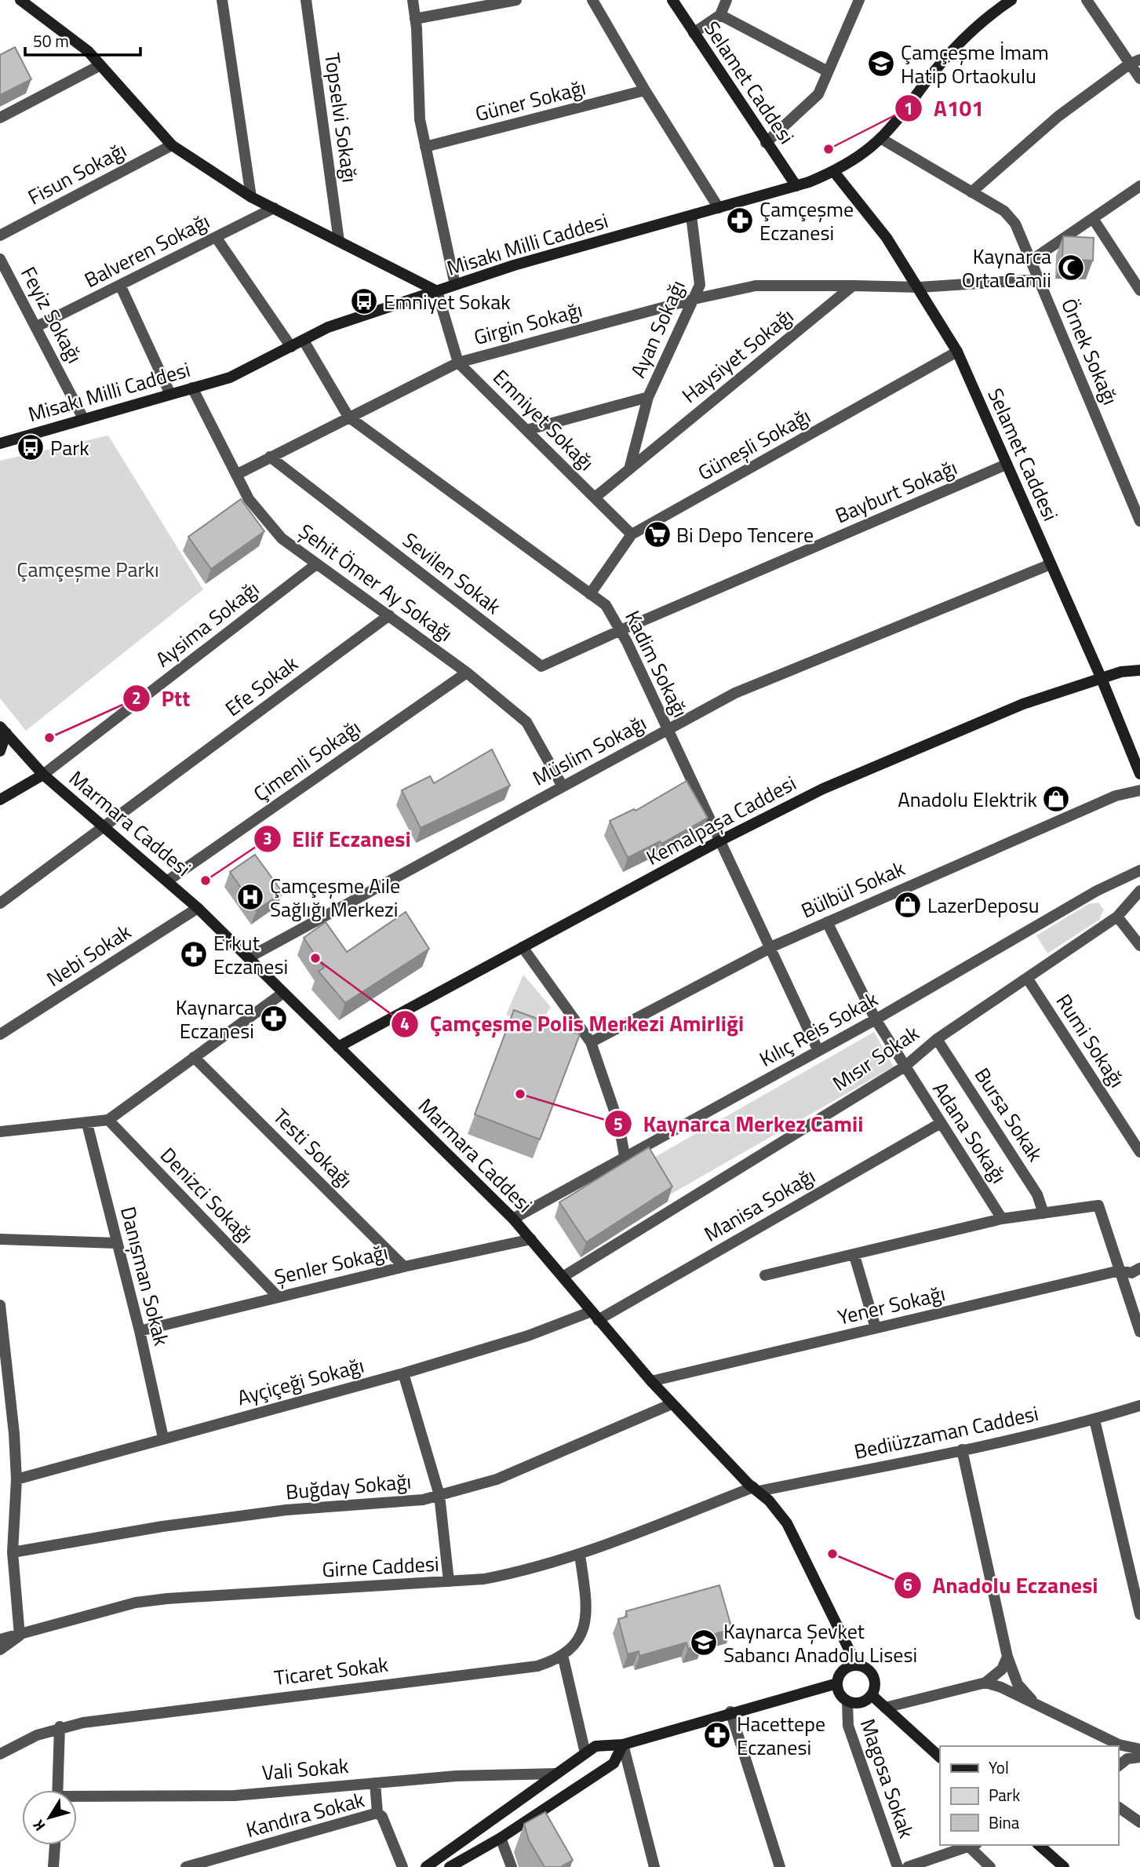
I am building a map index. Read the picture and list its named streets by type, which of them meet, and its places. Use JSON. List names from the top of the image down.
{
  "streets": {
    "street": [
      "Selamet Caddesi",
      "Güner Sokağı",
      "Topselvi Sokağı",
      "Fisun Sokağı",
      "Misakı Milli Caddesi",
      "Balveren Sokağı",
      "Feyiz Sokağı",
      "Girgin Sokağı",
      "Ayan Sokağı",
      "Örnek Sokağı",
      "Haysiyet Sokağı",
      "Emniyet Sokağı",
      "Güneşli Sokağı",
      "Bayburt Sokağı",
      "Sevilen Sokak",
      "Şehit Ömer Ay Sokağı",
      "Aysima Sokağı",
      "Kadim Sokağı",
      "Efe Sokak",
      "Müslim Sokağı",
      "Çimenli Sokağı",
      "Kemalpaşa Caddesi",
      "Marmara Caddesi",
      "Bülbül Sokak",
      "Nebi Sokak",
      "Kılıç Reis Sokak",
      "Rumi Sokağı",
      "Mısır Sokak",
      "Bursa Sokak",
      "Adana Sokağı",
      "Testi Sokağı",
      "Denizci Sokağı",
      "Manisa Sokağı",
      "Şenler Sokağı",
      "Danışman Sokak",
      "Yener Sokağı",
      "Ayçiçeği Sokağı",
      "Bediüzzaman Caddesi",
      "Buğday Sokağı",
      "Girne Caddesi",
      "Ticaret Sokak",
      "Vali Sokak",
      "Magosa Sokak",
      "Kandıra Sokak"
    ]
  },
  "crossings": [
    ["Selamet Caddesi", "Misakı Milli Caddesi"],
    ["Selamet Caddesi", "Güneşli Sokağı"],
    ["Selamet Caddesi", "Bayburt Sokağı"],
    ["Selamet Caddesi", "Müslim Sokağı"],
    ["Selamet Caddesi", "Kemalpaşa Caddesi"],
    ["Misakı Milli Caddesi", "Feyiz Sokağı"],
    ["Misakı Milli Caddesi", "Ayan Sokağı"],
    ["Misakı Milli Caddesi", "Örnek Sokağı"],
    ["Misakı Milli Caddesi", "Emniyet Sokağı"],
    ["Misakı Milli Caddesi", "Şehit Ömer Ay Sokağı"],
    ["Misakı Milli Caddesi", "Kadim Sokağı"],
    ["Balveren Sokağı", "Feyiz Sokağı"],
    ["Girgin Sokağı", "Ayan Sokağı"],
    ["Girgin Sokağı", "Haysiyet Sokağı"],
    ["Girgin Sokağı", "Emniyet Sokağı"],
    ["Girgin Sokağı", "Sevilen Sokak"],
    ["Girgin Sokağı", "Şehit Ömer Ay Sokağı"],
    ["Girgin Sokağı", "Kadim Sokağı"],
    ["Ayan Sokağı", "Emniyet Sokağı"],
    ["Haysiyet Sokağı", "Emniyet Sokağı"],
    ["Emniyet Sokağı", "Güneşli Sokağı"],
    ["Güneşli Sokağı", "Kadim Sokağı"],
    ["Bayburt Sokağı", "Sevilen Sokak"],
    ["Bayburt Sokağı", "Kadim Sokağı"],
    ["Sevilen Sokak", "Kadim Sokağı"],
    ["Şehit Ömer Ay Sokağı", "Aysima Sokağı"],
    ["Şehit Ömer Ay Sokağı", "Efe Sokak"],
    ["Şehit Ömer Ay Sokağı", "Müslim Sokağı"],
    ["Şehit Ömer Ay Sokağı", "Çimenli Sokağı"],
    ["Aysima Sokağı", "Marmara Caddesi"],
    ["Kadim Sokağı", "Müslim Sokağı"],
    ["Kadim Sokağı", "Kemalpaşa Caddesi"],
    ["Kadim Sokağı", "Bülbül Sokak"],
    ["Kadim Sokağı", "Kılıç Reis Sokak"],
    ["Efe Sokak", "Marmara Caddesi"],
    ["Müslim Sokağı", "Marmara Caddesi"],
    ["Çimenli Sokağı", "Marmara Caddesi"],
    ["Kemalpaşa Caddesi", "Marmara Caddesi"],
    ["Marmara Caddesi", "Nebi Sokak"],
    ["Marmara Caddesi", "Kılıç Reis Sokak"],
    ["Marmara Caddesi", "Mısır Sokak"],
    ["Marmara Caddesi", "Manisa Sokağı"],
    ["Marmara Caddesi", "Şenler Sokağı"],
    ["Marmara Caddesi", "Yener Sokağı"],
    ["Marmara Caddesi", "Ayçiçeği Sokağı"],
    ["Marmara Caddesi", "Bediüzzaman Caddesi"],
    ["Marmara Caddesi", "Buğday Sokağı"],
    ["Marmara Caddesi", "Girne Caddesi"],
    ["Marmara Caddesi", "Magosa Sokak"],
    ["Bülbül Sokak", "Adana Sokağı"],
    ["Kılıç Reis Sokak", "Adana Sokağı"],
    ["Rumi Sokağı", "Mısır Sokak"],
    ["Mısır Sokak", "Bursa Sokak"],
    ["Mısır Sokak", "Adana Sokağı"],
    ["Adana Sokağı", "Manisa Sokağı"],
    ["Testi Sokağı", "Şenler Sokağı"],
    ["Denizci Sokağı", "Şenler Sokağı"],
    ["Manisa Sokağı", "Ayçiçeği Sokağı"],
    ["Şenler Sokağı", "Danışman Sokak"],
    ["Danışman Sokak", "Ayçiçeği Sokağı"],
    ["Bediüzzaman Caddesi", "Girne Caddesi"],
    ["Girne Caddesi", "Ticaret Sokak"]
  ],
  "parks": ["Çamçeşme Parkı"],
  "places": {
    "school or university": ["Çamçeşme İmam Hatip Ortaokulu", "Kaynarca Şevket Sabancı Anadolu Lisesi"],
    "other": [
      "A101",
      "Ptt",
      "Elif Eczanesi",
      "Çamçeşme Polis Merkezi Amirliği",
      "Kaynarca Merkez Camii",
      "Anadolu Eczanesi"
    ],
    "pharmacy": [
      "Çamçeşme Eczanesi",
      "Erkut Eczanesi",
      "Kaynarca Eczanesi",
      "Hacettepe Eczanesi"
    ],
    "mosque": ["Kaynarca Orta Camii"],
    "bus stop": ["Emniyet Sokak", "Park"],
    "supermarket": ["Bi Depo Tencere"],
    "shop": ["Anadolu Elektrik", "LazerDeposu"],
    "hospital": ["Çamçeşme Aile Sağlığı Merkezi"]
  },
  "legend": ["Yol", "Park", "Bina"],
  "scale_bar": "50 m",
  "north": "bottom left"
}
